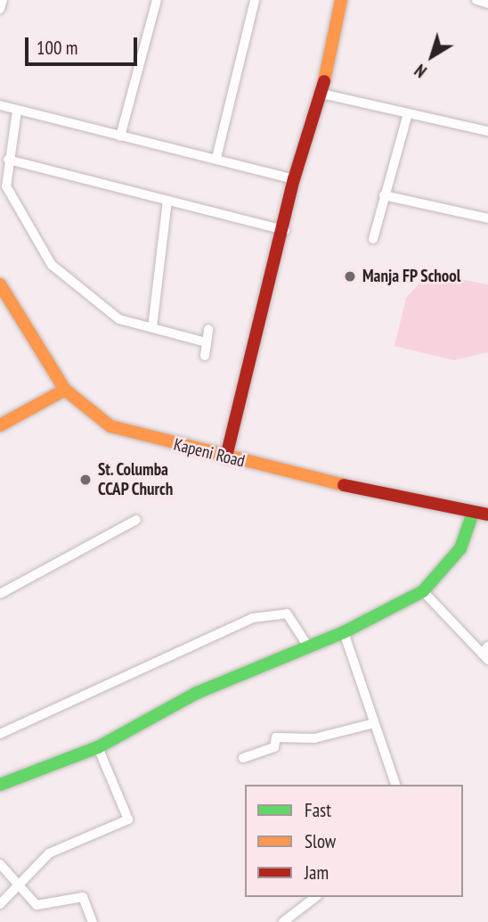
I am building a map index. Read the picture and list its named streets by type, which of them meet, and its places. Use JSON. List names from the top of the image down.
{
  "streets": {
    "street": ["Kapeni Road"]
  },
  "places": ["Manja FP School", "St. Columba CCAP Church"],
  "legend": ["Fast", "Slow", "Jam"],
  "scale_bar": "100 m",
  "north": "bottom left"
}
